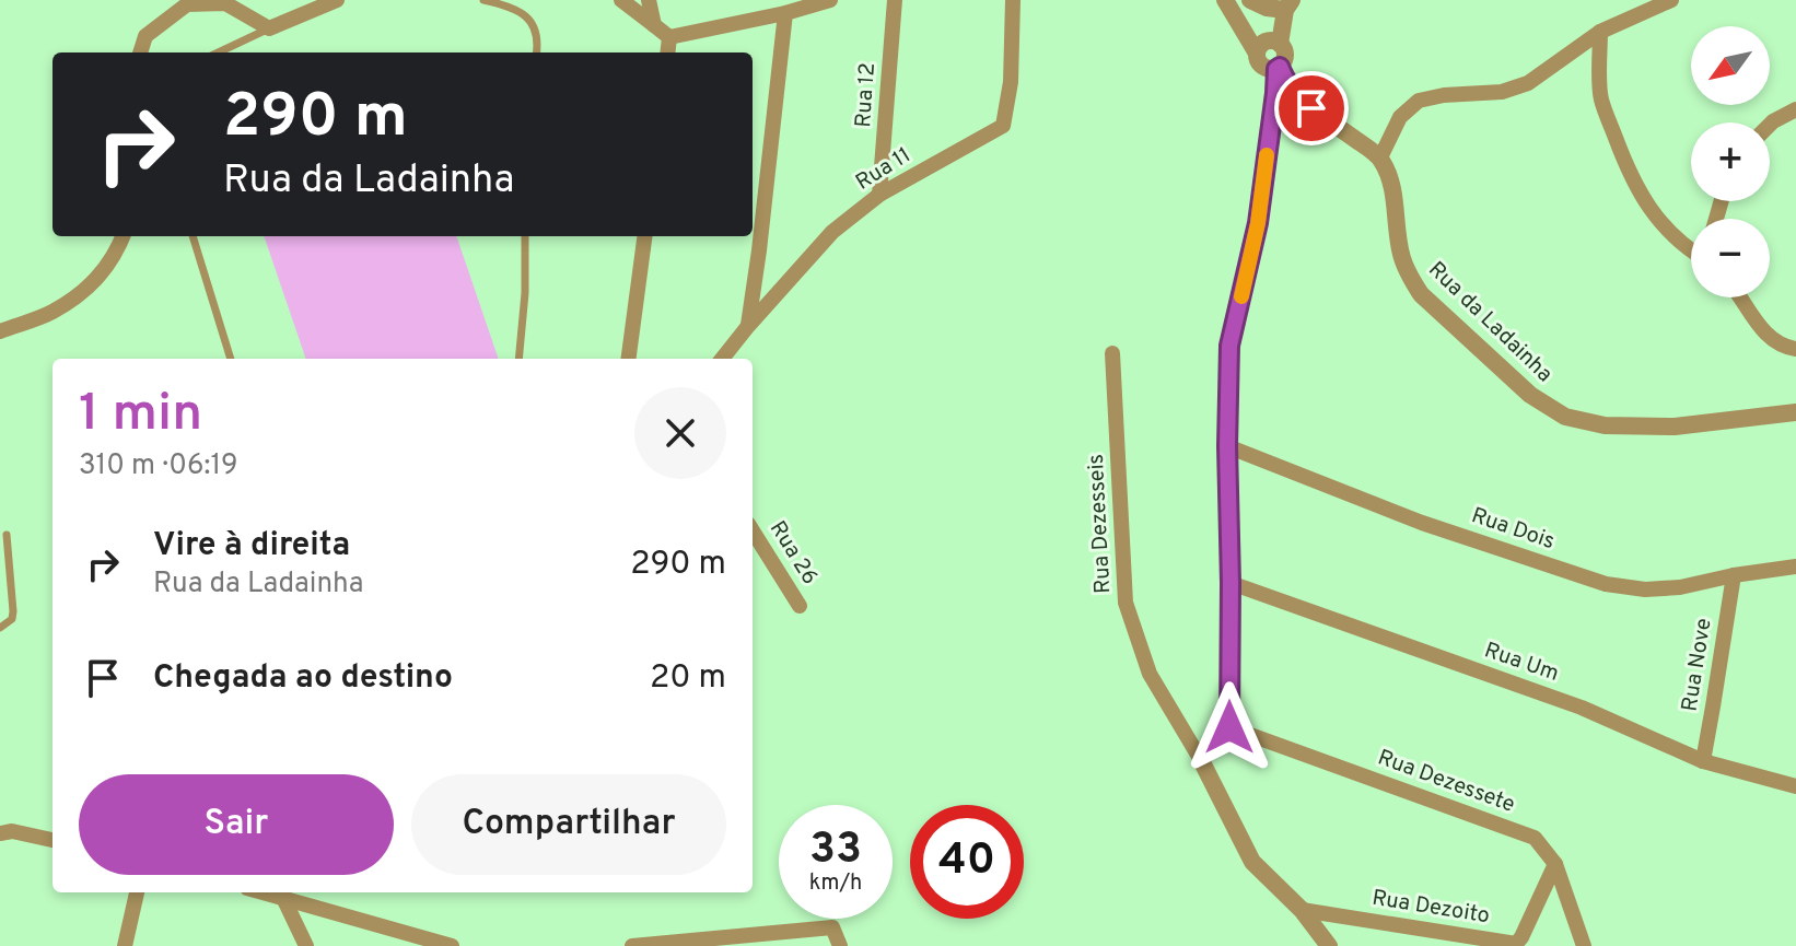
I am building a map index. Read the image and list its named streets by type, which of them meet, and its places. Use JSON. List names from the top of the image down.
{
  "streets": {
    "street": [
      "Rua 12",
      "Rua 11",
      "Rua da Ladainha",
      "Rua Dezesseis",
      "Rua Dois",
      "Rua 26",
      "Rua Um",
      "Rua Nove",
      "Rua Dezessete",
      "Rua Dezoito"
    ]
  },
  "crossings": [
    ["Rua 12", "Rua 11"],
    ["Rua Dezesseis", "Rua Dezoito"],
    ["Rua Dois", "Rua Nove"],
    ["Rua Um", "Rua Nove"],
    ["Rua Dezessete", "Rua Dezoito"]
  ],
  "north": "bottom left",
  "page": {
    "map_buttons": ["+", "−"],
    "turn": ["290 m", "Rua da Ladainha"],
    "heading": ["1 min", "310 m · 06:19"],
    "list": [
      {
        "name": "Vire à direita",
        "note": "Rua da Ladainha",
        "value": "290 m"
      },
      {
        "name": "Chegada ao destino",
        "value": "20 m"
      }
    ],
    "buttons": ["Sair", "Compartilhar"],
    "speed": "33 km/h",
    "limit": "40"
  }
}
